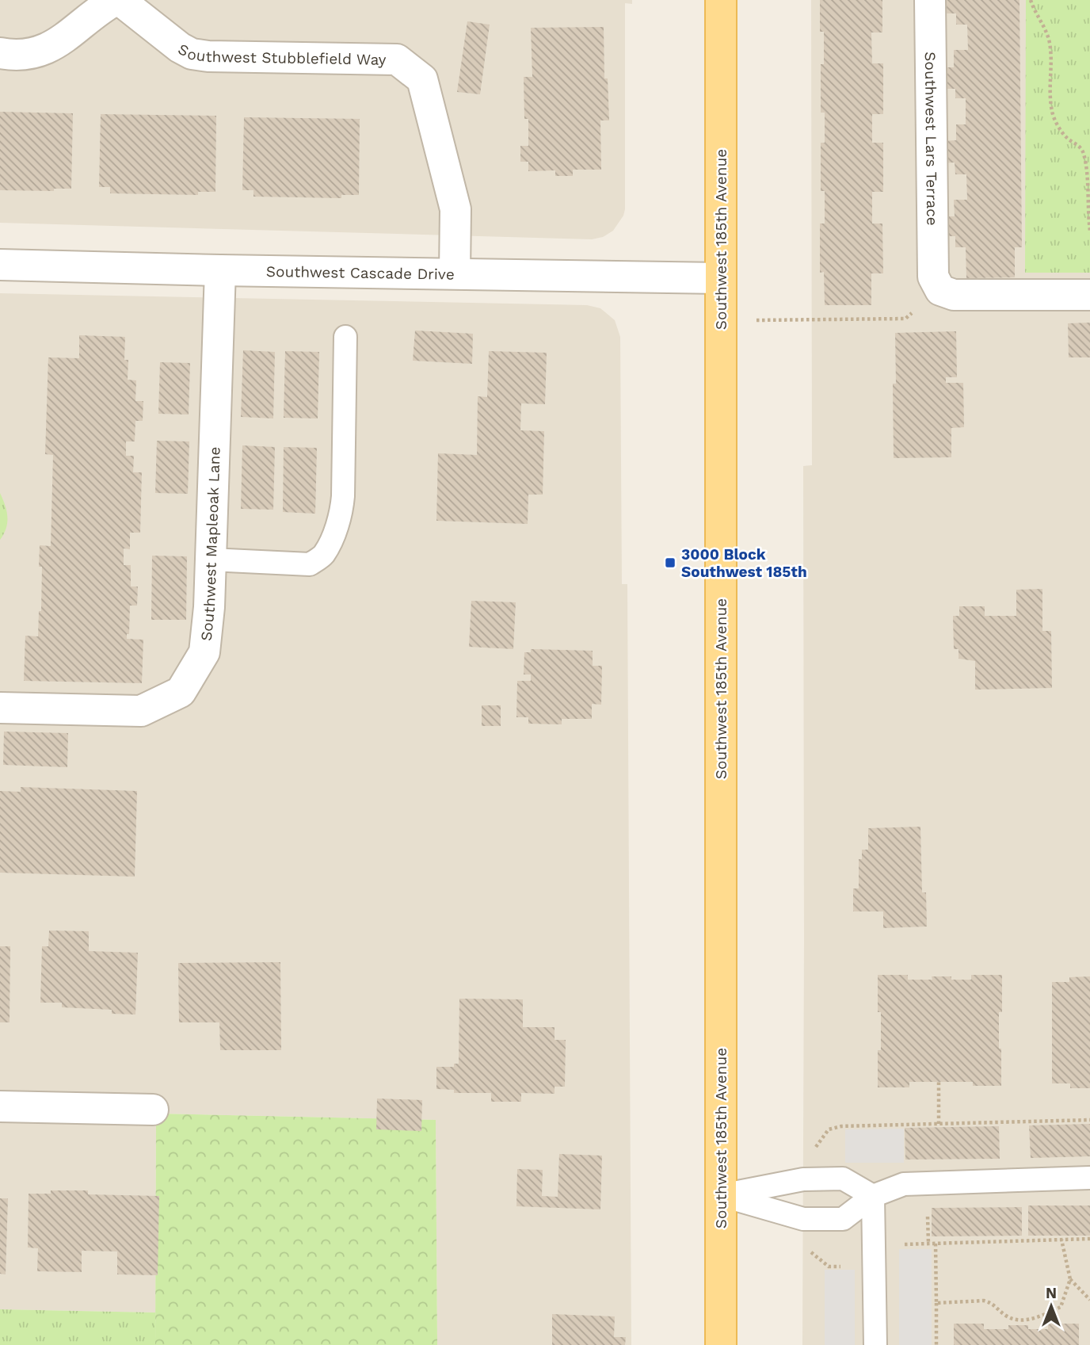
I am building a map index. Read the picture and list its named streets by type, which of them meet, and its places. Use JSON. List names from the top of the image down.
{
  "streets": {
    "main road": ["Southwest 185th Avenue"],
    "street": [
      "Southwest Stubblefield Way",
      "Southwest Lars Terrace",
      "Southwest Cascade Drive",
      "Southwest Mapleoak Lane"
    ]
  },
  "crossings": [
    ["Southwest Stubblefield Way", "Southwest Cascade Drive"],
    ["Southwest 185th Avenue", "Southwest Cascade Drive"],
    ["Southwest Cascade Drive", "Southwest Mapleoak Lane"]
  ],
  "places": {
    "transit": ["3000 Block Southwest 185th"]
  },
  "north": "top"
}
